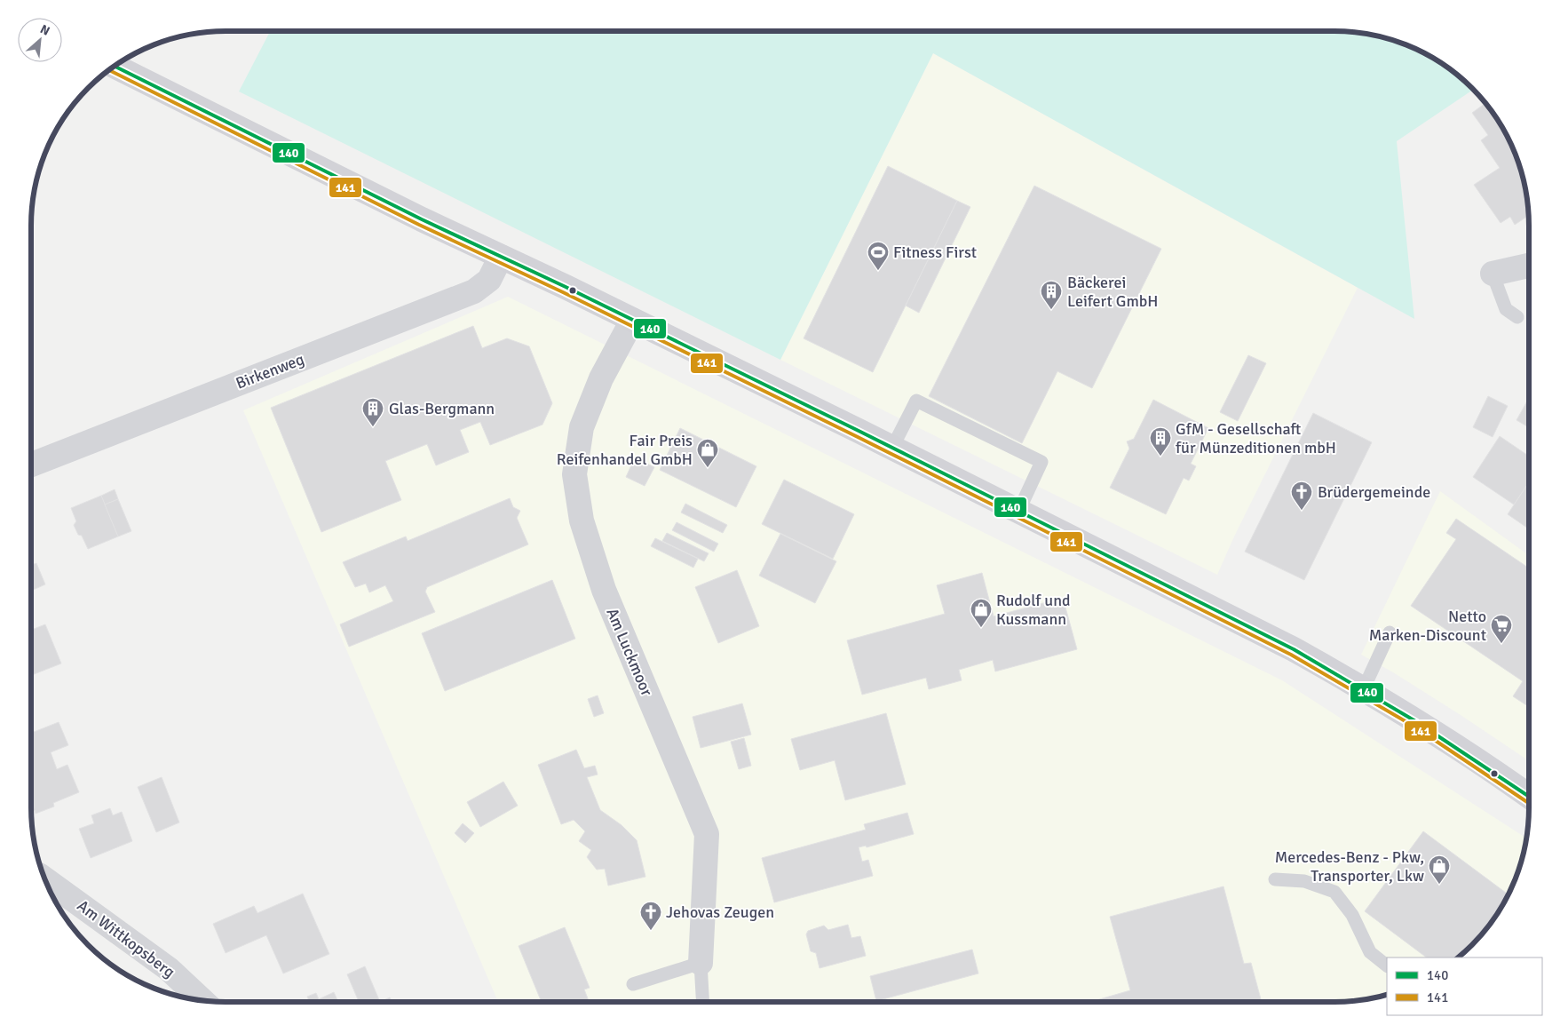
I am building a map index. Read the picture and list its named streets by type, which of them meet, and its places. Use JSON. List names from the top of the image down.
{
  "streets": {
    "street": ["Birkenweg", "Am Luckmoor", "Am Wittkopsberg"]
  },
  "places": {
    "sports": ["Fitness First"],
    "building": ["Bäckerei Leifert GmbH", "Glas-Bergmann", "GfM - Gesellschaft für Münzeditionen mbH"],
    "shop": ["Fair Preis Reifenhandel GmbH", "Rudolf und Kussmann", "Mercedes-Benz - Pkw, Transporter, Lkw"],
    "church": ["Brüdergemeinde", "Jehovas Zeugen"],
    "supermarket": ["Netto Marken-Discount"]
  },
  "lines": ["transit line 140", "transit line 141"],
  "legend": ["140", "141"],
  "north": "top right"
}
